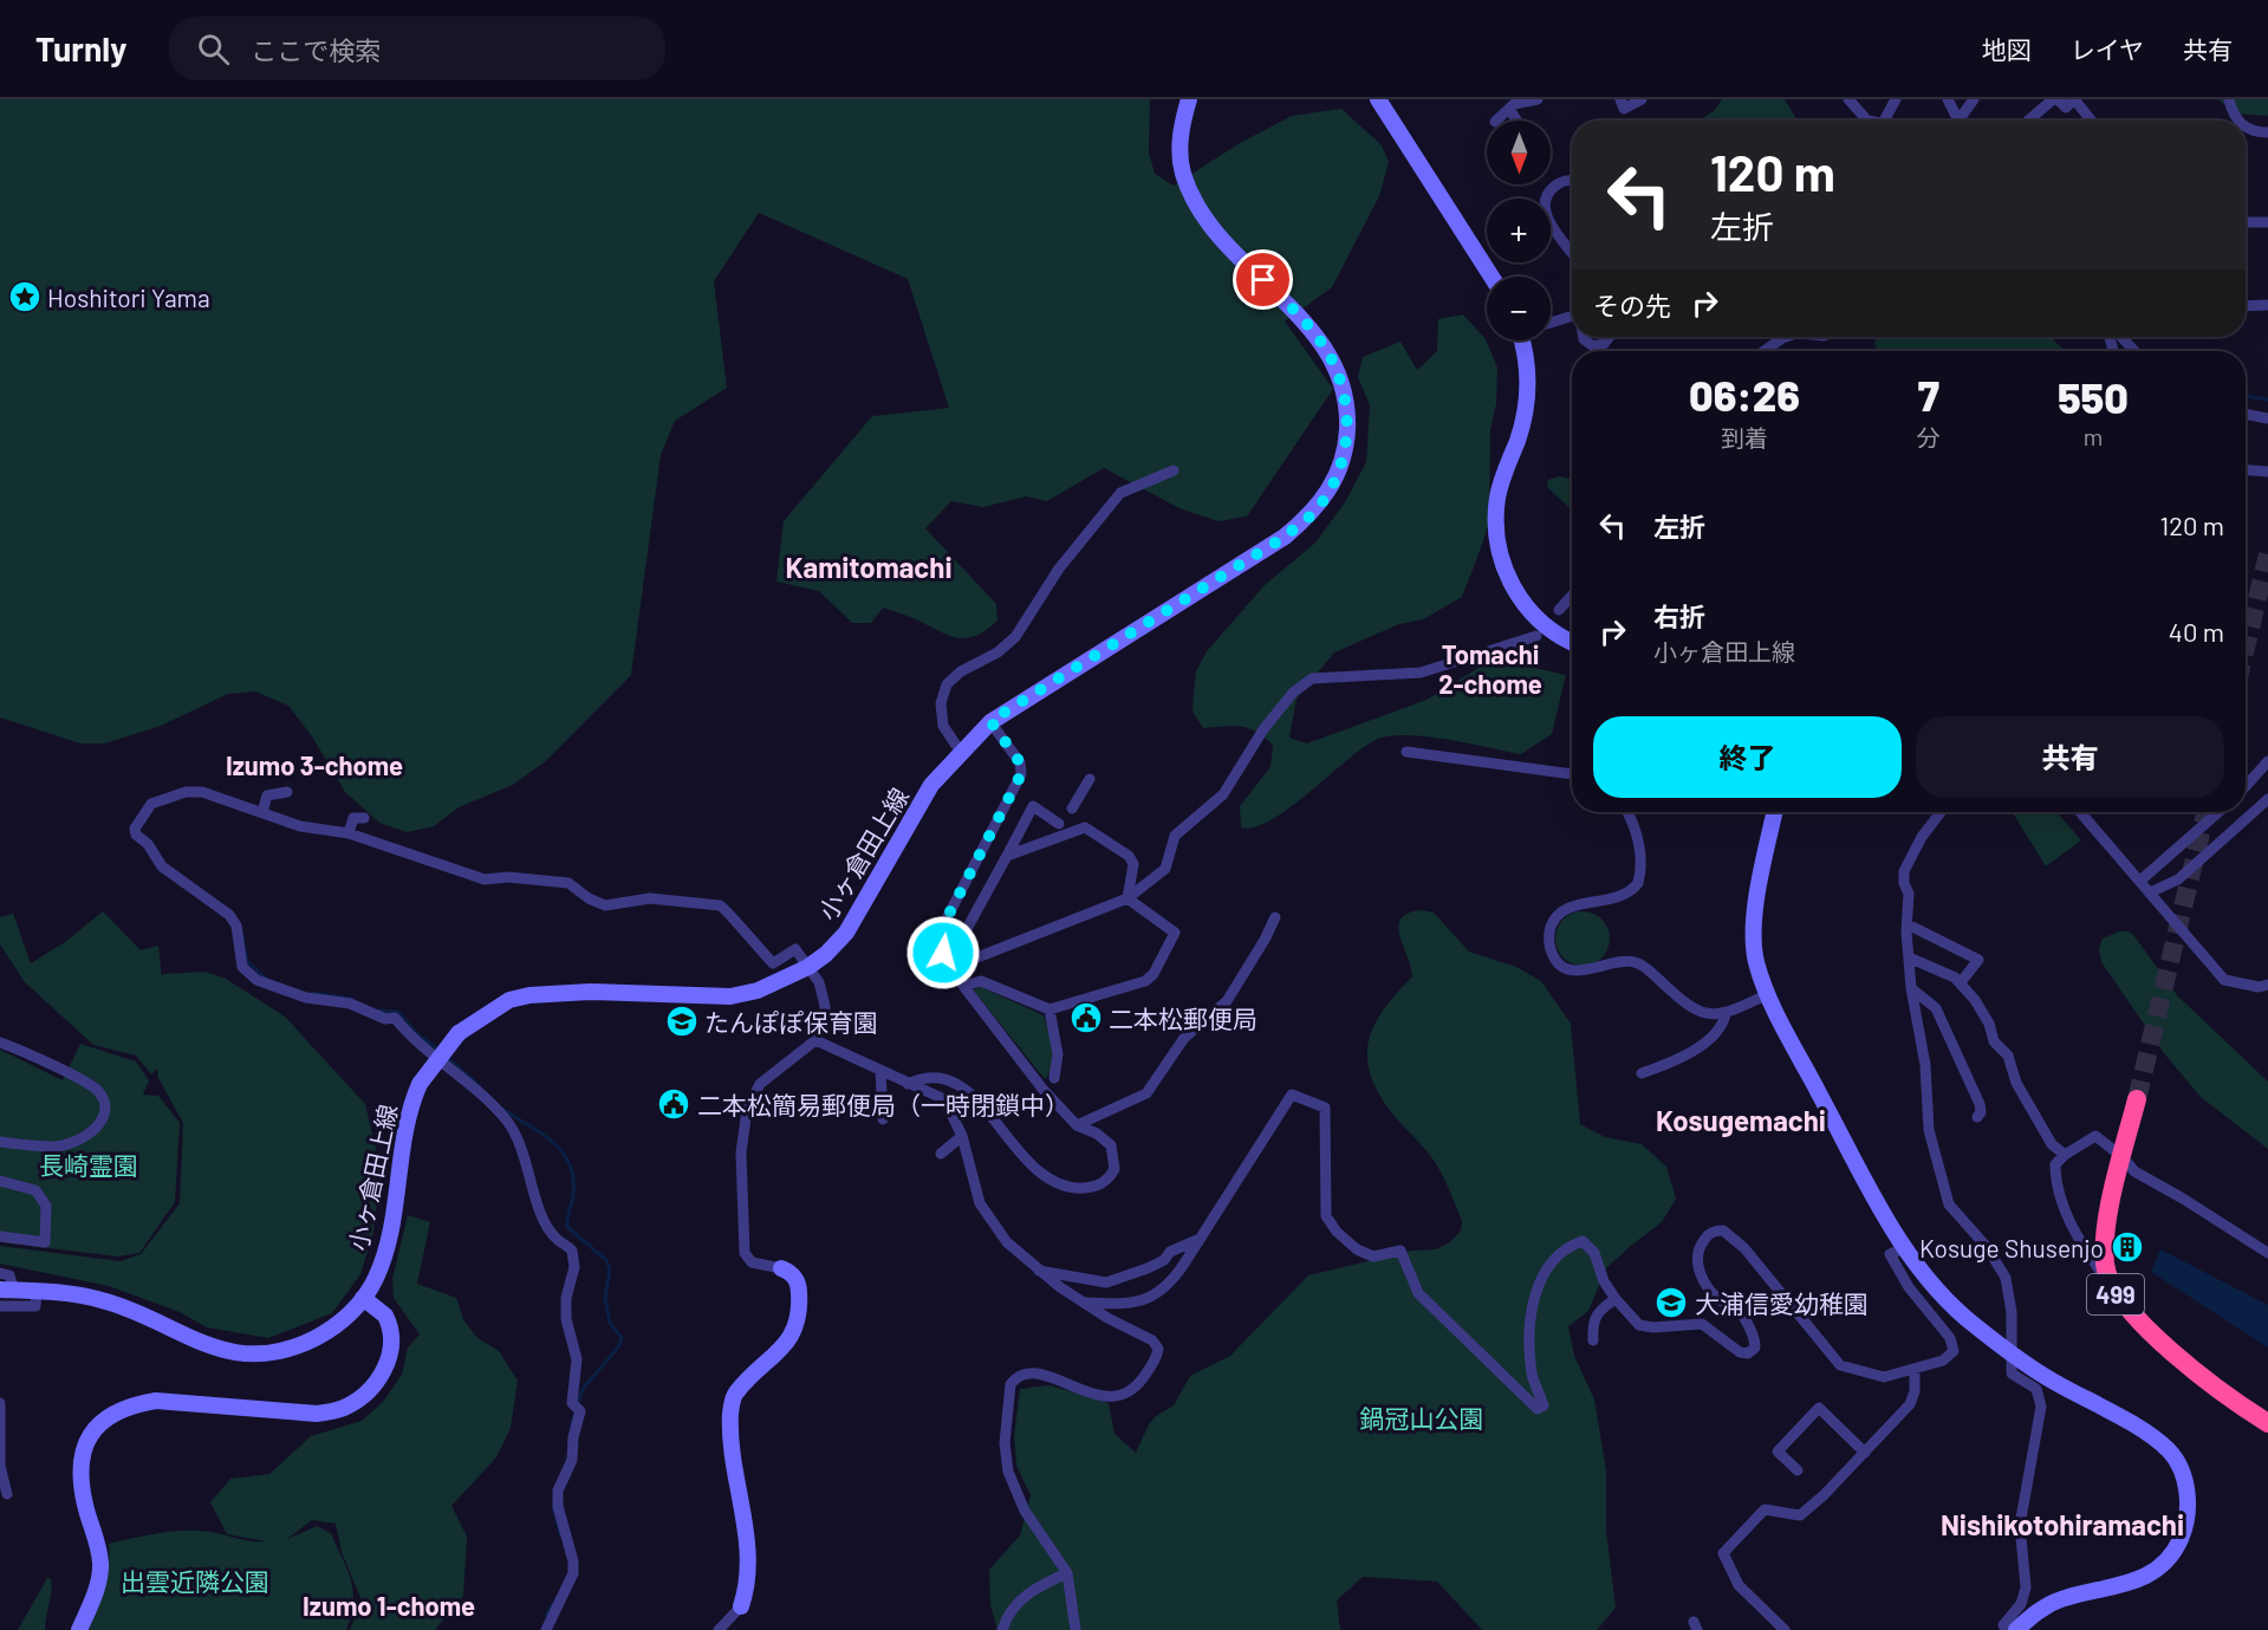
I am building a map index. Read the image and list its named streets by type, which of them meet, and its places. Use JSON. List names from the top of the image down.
{
  "streets": {
    "highway": ["499"],
    "street": ["小ヶ倉田上線"]
  },
  "districts": [
    "Kamitomachi",
    "Tomachi 2-chome",
    "Izumo 3-chome",
    "Kosugemachi",
    "Nishikotohiramachi",
    "Izumo 1-chome"
  ],
  "parks": ["長崎霊園", "鍋冠山公園", "出雲近隣公園"],
  "places": {
    "place": ["Hoshitori Yama"],
    "public building": ["二本松郵便局", "二本松簡易郵便局（一時閉鎖中）"],
    "school or university": ["たんぽぽ保育園", "大浦信愛幼稚園"],
    "building": ["Kosuge Shusenjo"]
  },
  "north": "bottom",
  "page": {
    "header": "Turnly",
    "search": "ここで検索",
    "nav": ["地図", "レイヤ", "共有"],
    "map_buttons": ["+", "−"],
    "turn": ["120 m", "左折"],
    "then": "その先",
    "eta": [
      "06:26",
      "到着",
      "7",
      "分",
      "550",
      "m"
    ],
    "list": [
      {
        "name": "左折",
        "value": "120 m"
      },
      {
        "name": "右折",
        "note": "小ヶ倉田上線",
        "value": "40 m"
      }
    ],
    "buttons": ["終了", "共有"]
  }
}
